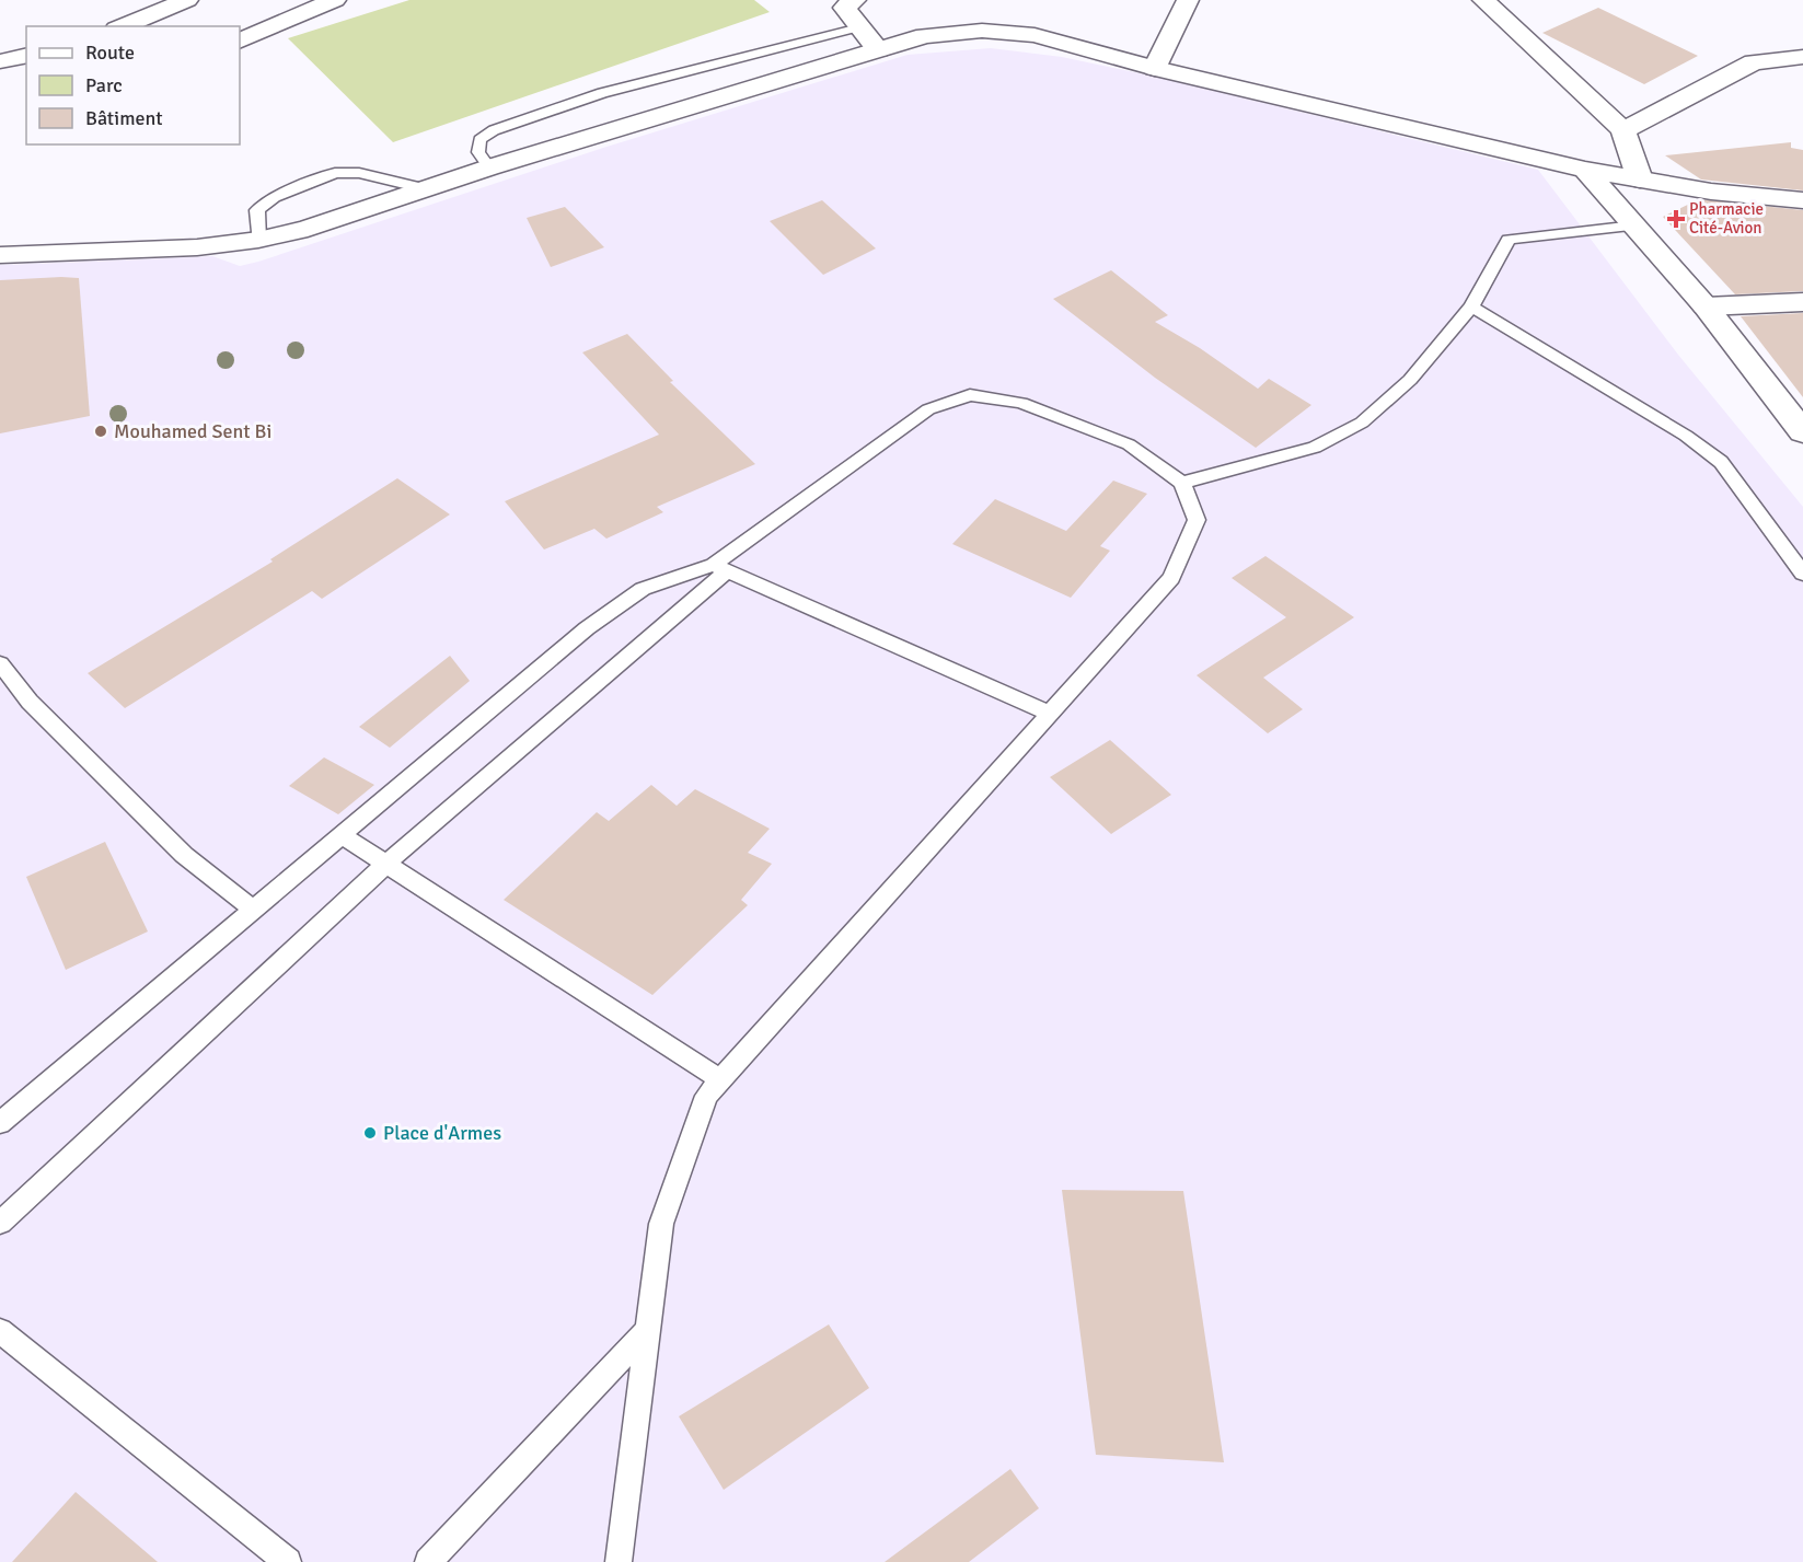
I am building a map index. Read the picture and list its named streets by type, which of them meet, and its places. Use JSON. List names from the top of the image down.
{
  "places": {
    "health": ["Pharmacie Cité-Avion"],
    "other": ["Mouhamed Sent Bi", "Place d'Armes"]
  },
  "legend": ["Route", "Parc", "Bâtiment"]
}
